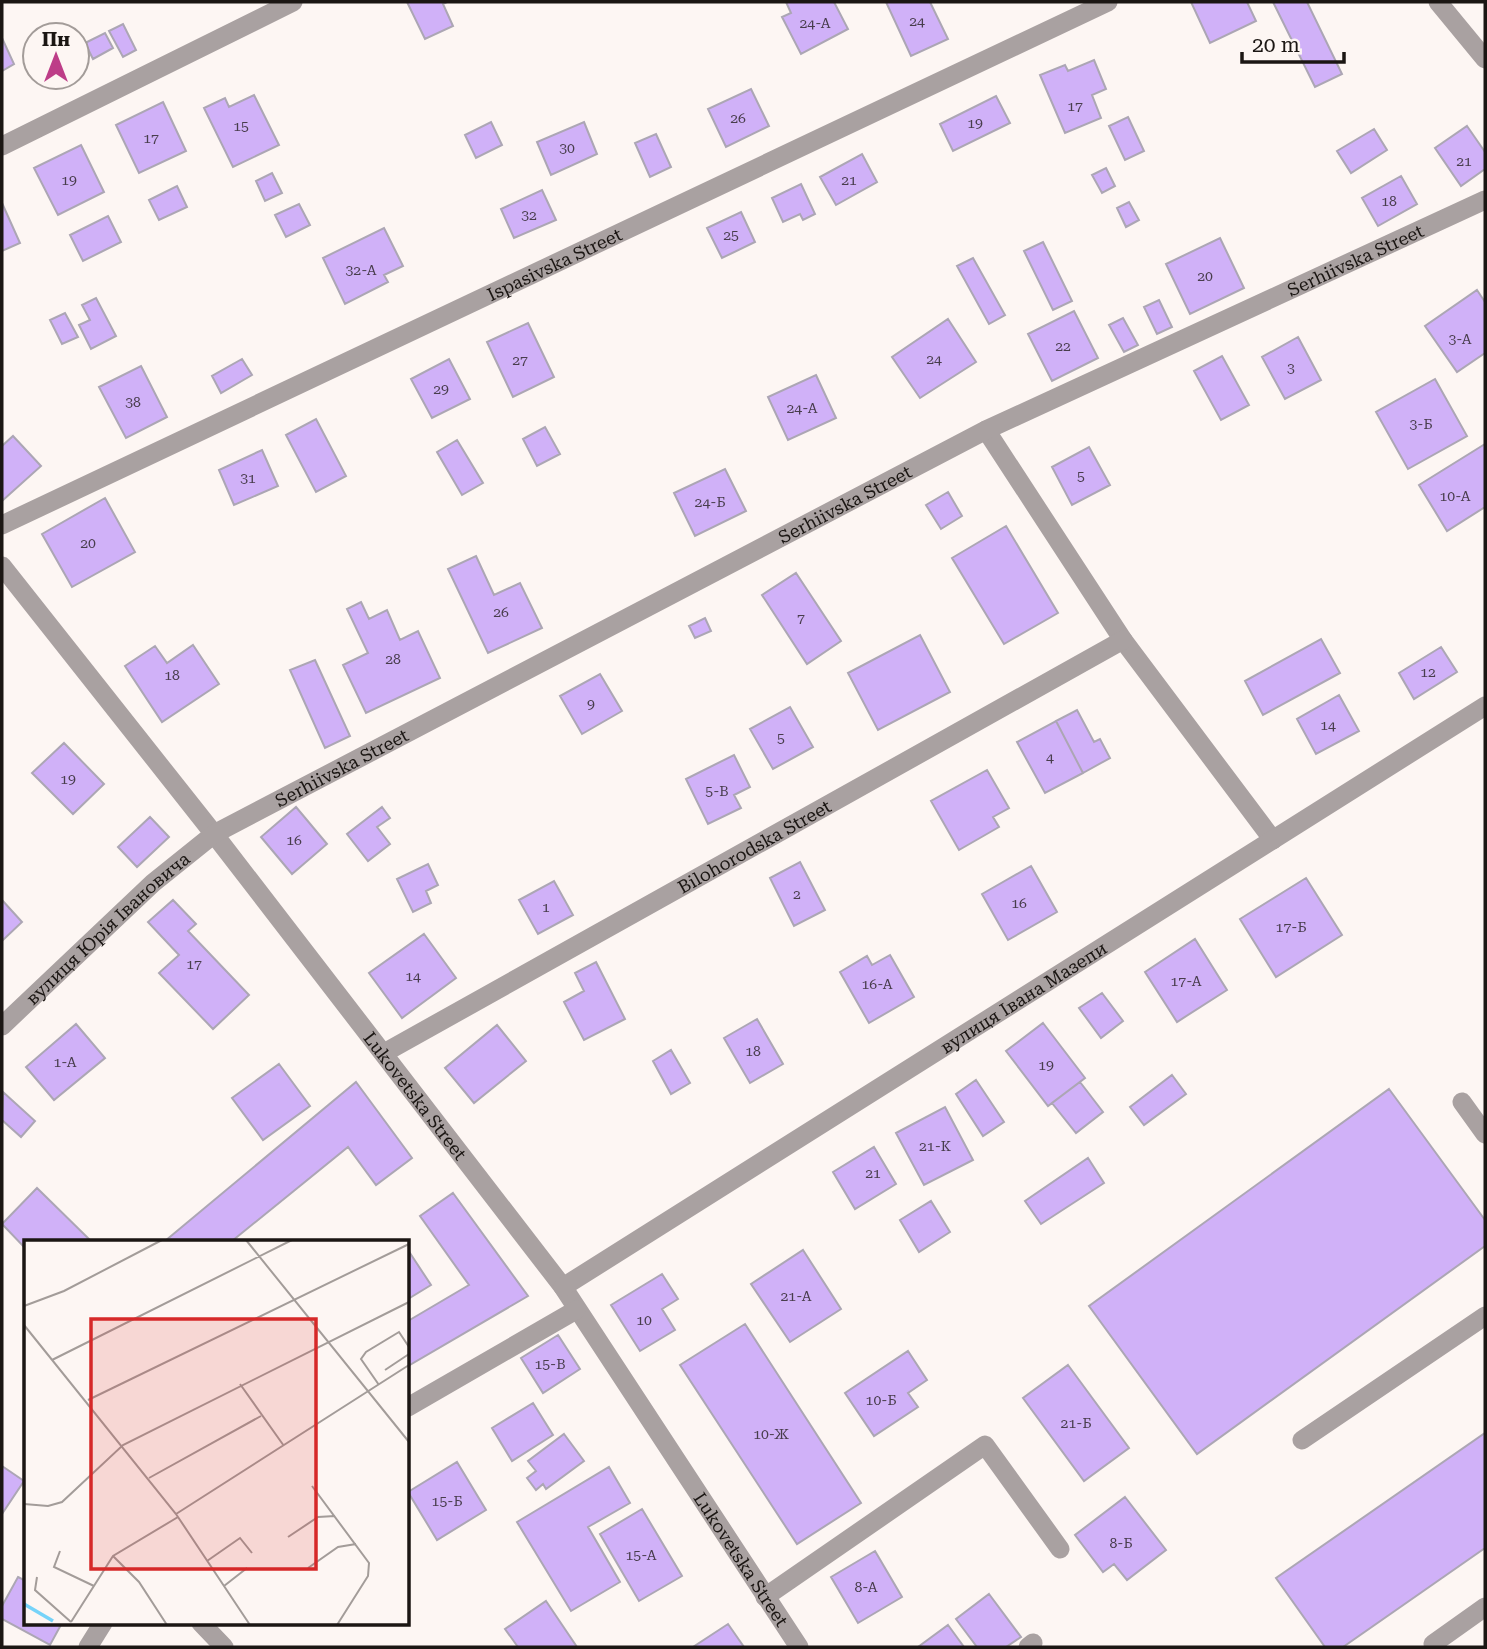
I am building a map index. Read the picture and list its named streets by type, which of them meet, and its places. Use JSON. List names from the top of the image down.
{
  "streets": {
    "street": [
      "Serhiivska Street",
      "Ispasivska Street",
      "Bilohorodska Street",
      "вулиця Юрія Івановича",
      "вулиця Івана Мазепи",
      "Lukovetska Street"
    ]
  },
  "crossings": [
    ["Serhiivska Street", "вулиця Юрія Івановича"],
    ["Serhiivska Street", "Lukovetska Street"],
    ["Bilohorodska Street", "Lukovetska Street"],
    ["вулиця Юрія Івановича", "Lukovetska Street"],
    ["вулиця Івана Мазепи", "Lukovetska Street"]
  ],
  "house_numbers": [
    "24",
    "24-А",
    "17",
    "26",
    "19",
    "15",
    "17",
    "30",
    "21",
    "19",
    "21",
    "18",
    "32",
    "25",
    "32-А",
    "20",
    "3-А",
    "22",
    "24",
    "27",
    "3",
    "29",
    "38",
    "24-А",
    "3-Б",
    "5",
    "31",
    "10-А",
    "24-Б",
    "20",
    "26",
    "7",
    "28",
    "12",
    "18",
    "9",
    "14",
    "5",
    "4",
    "19",
    "5-В",
    "16",
    "2",
    "16",
    "1",
    "17-Б",
    "17",
    "14",
    "17-А",
    "16-А",
    "18",
    "1-А",
    "19",
    "21-К",
    "21",
    "21-А",
    "10",
    "15-В",
    "10-Б",
    "21-Б",
    "10-Ж",
    "15-Б",
    "8-Б",
    "15-А",
    "8-А"
  ],
  "scale_bar": "20 m",
  "north": "top"
}
